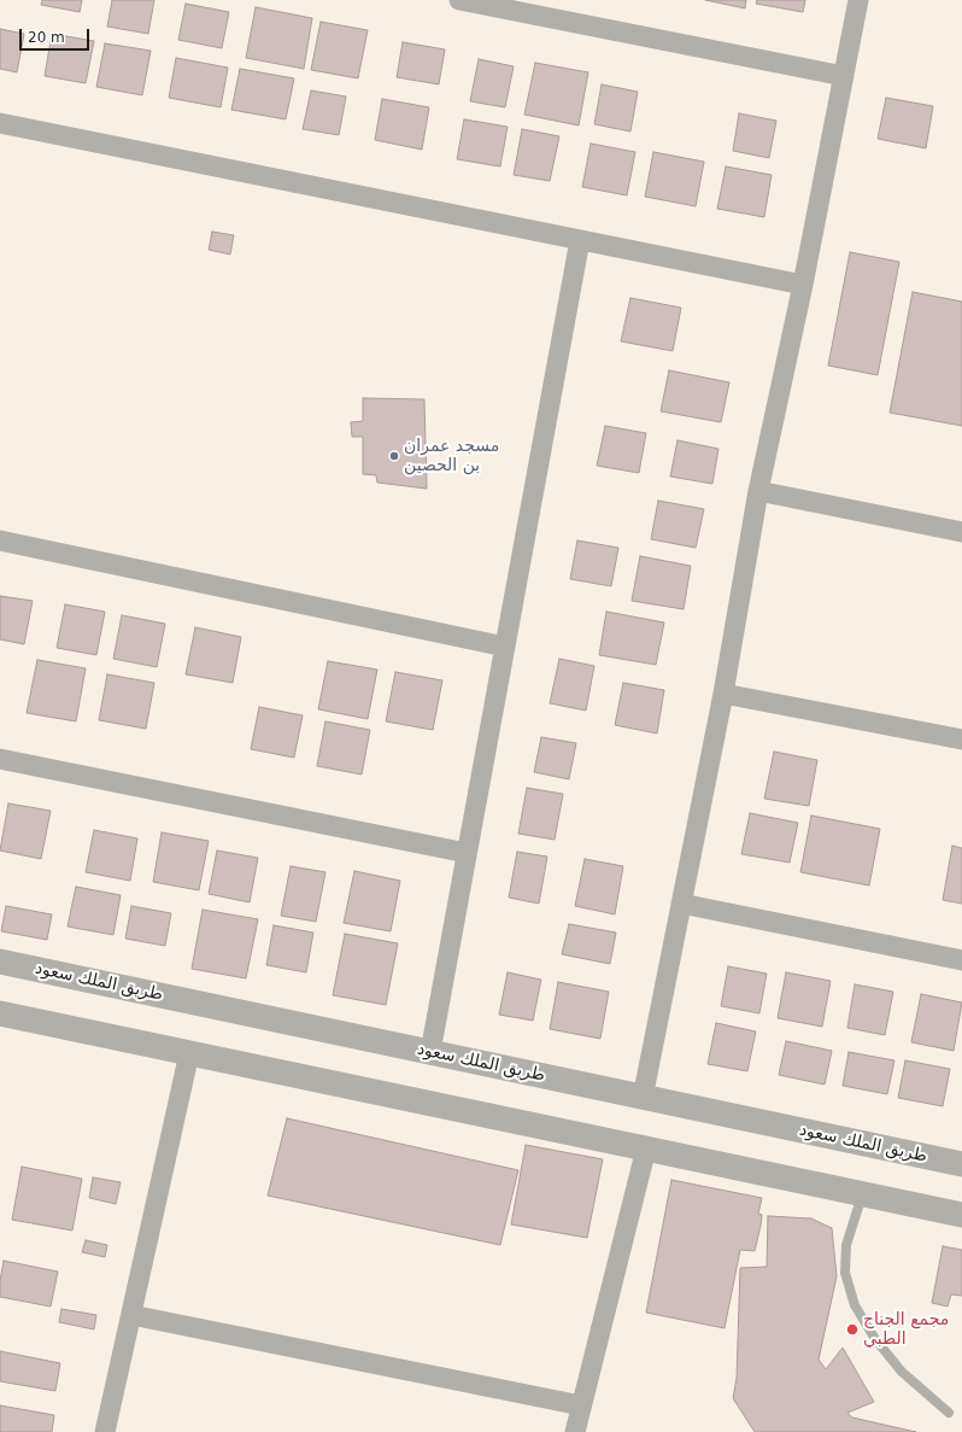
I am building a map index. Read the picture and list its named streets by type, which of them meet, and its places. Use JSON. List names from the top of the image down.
{
  "streets": {
    "street": ["طريق الملك سعود"]
  },
  "places": ["مسجد عمران بن الحصين", "مجمع الجناح الطبي"],
  "scale_bar": "20 m"
}
